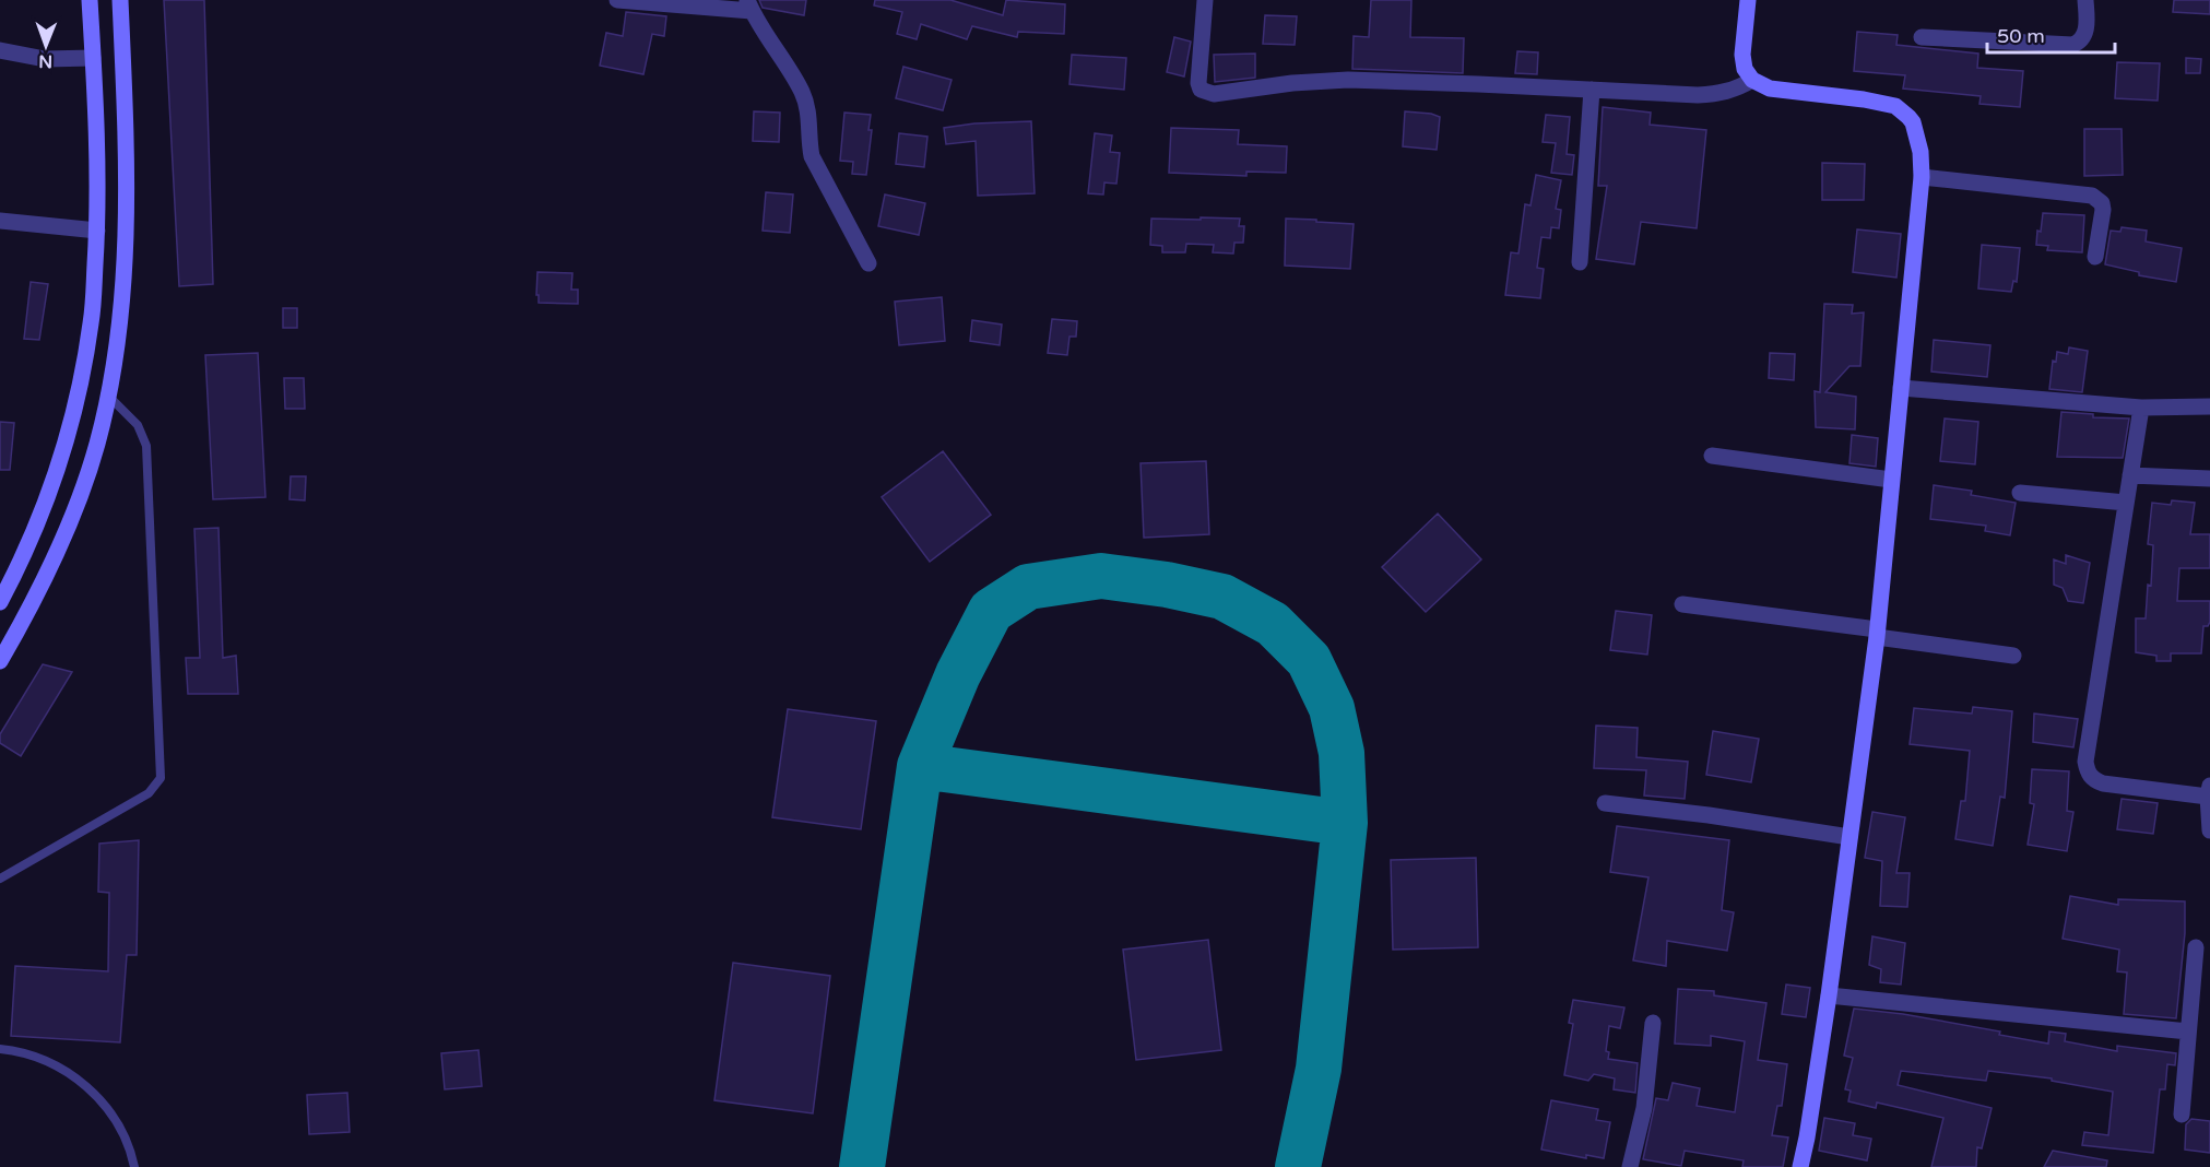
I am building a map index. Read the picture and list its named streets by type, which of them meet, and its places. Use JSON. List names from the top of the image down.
{
  "scale_bar": "50 m",
  "north": "bottom"
}
